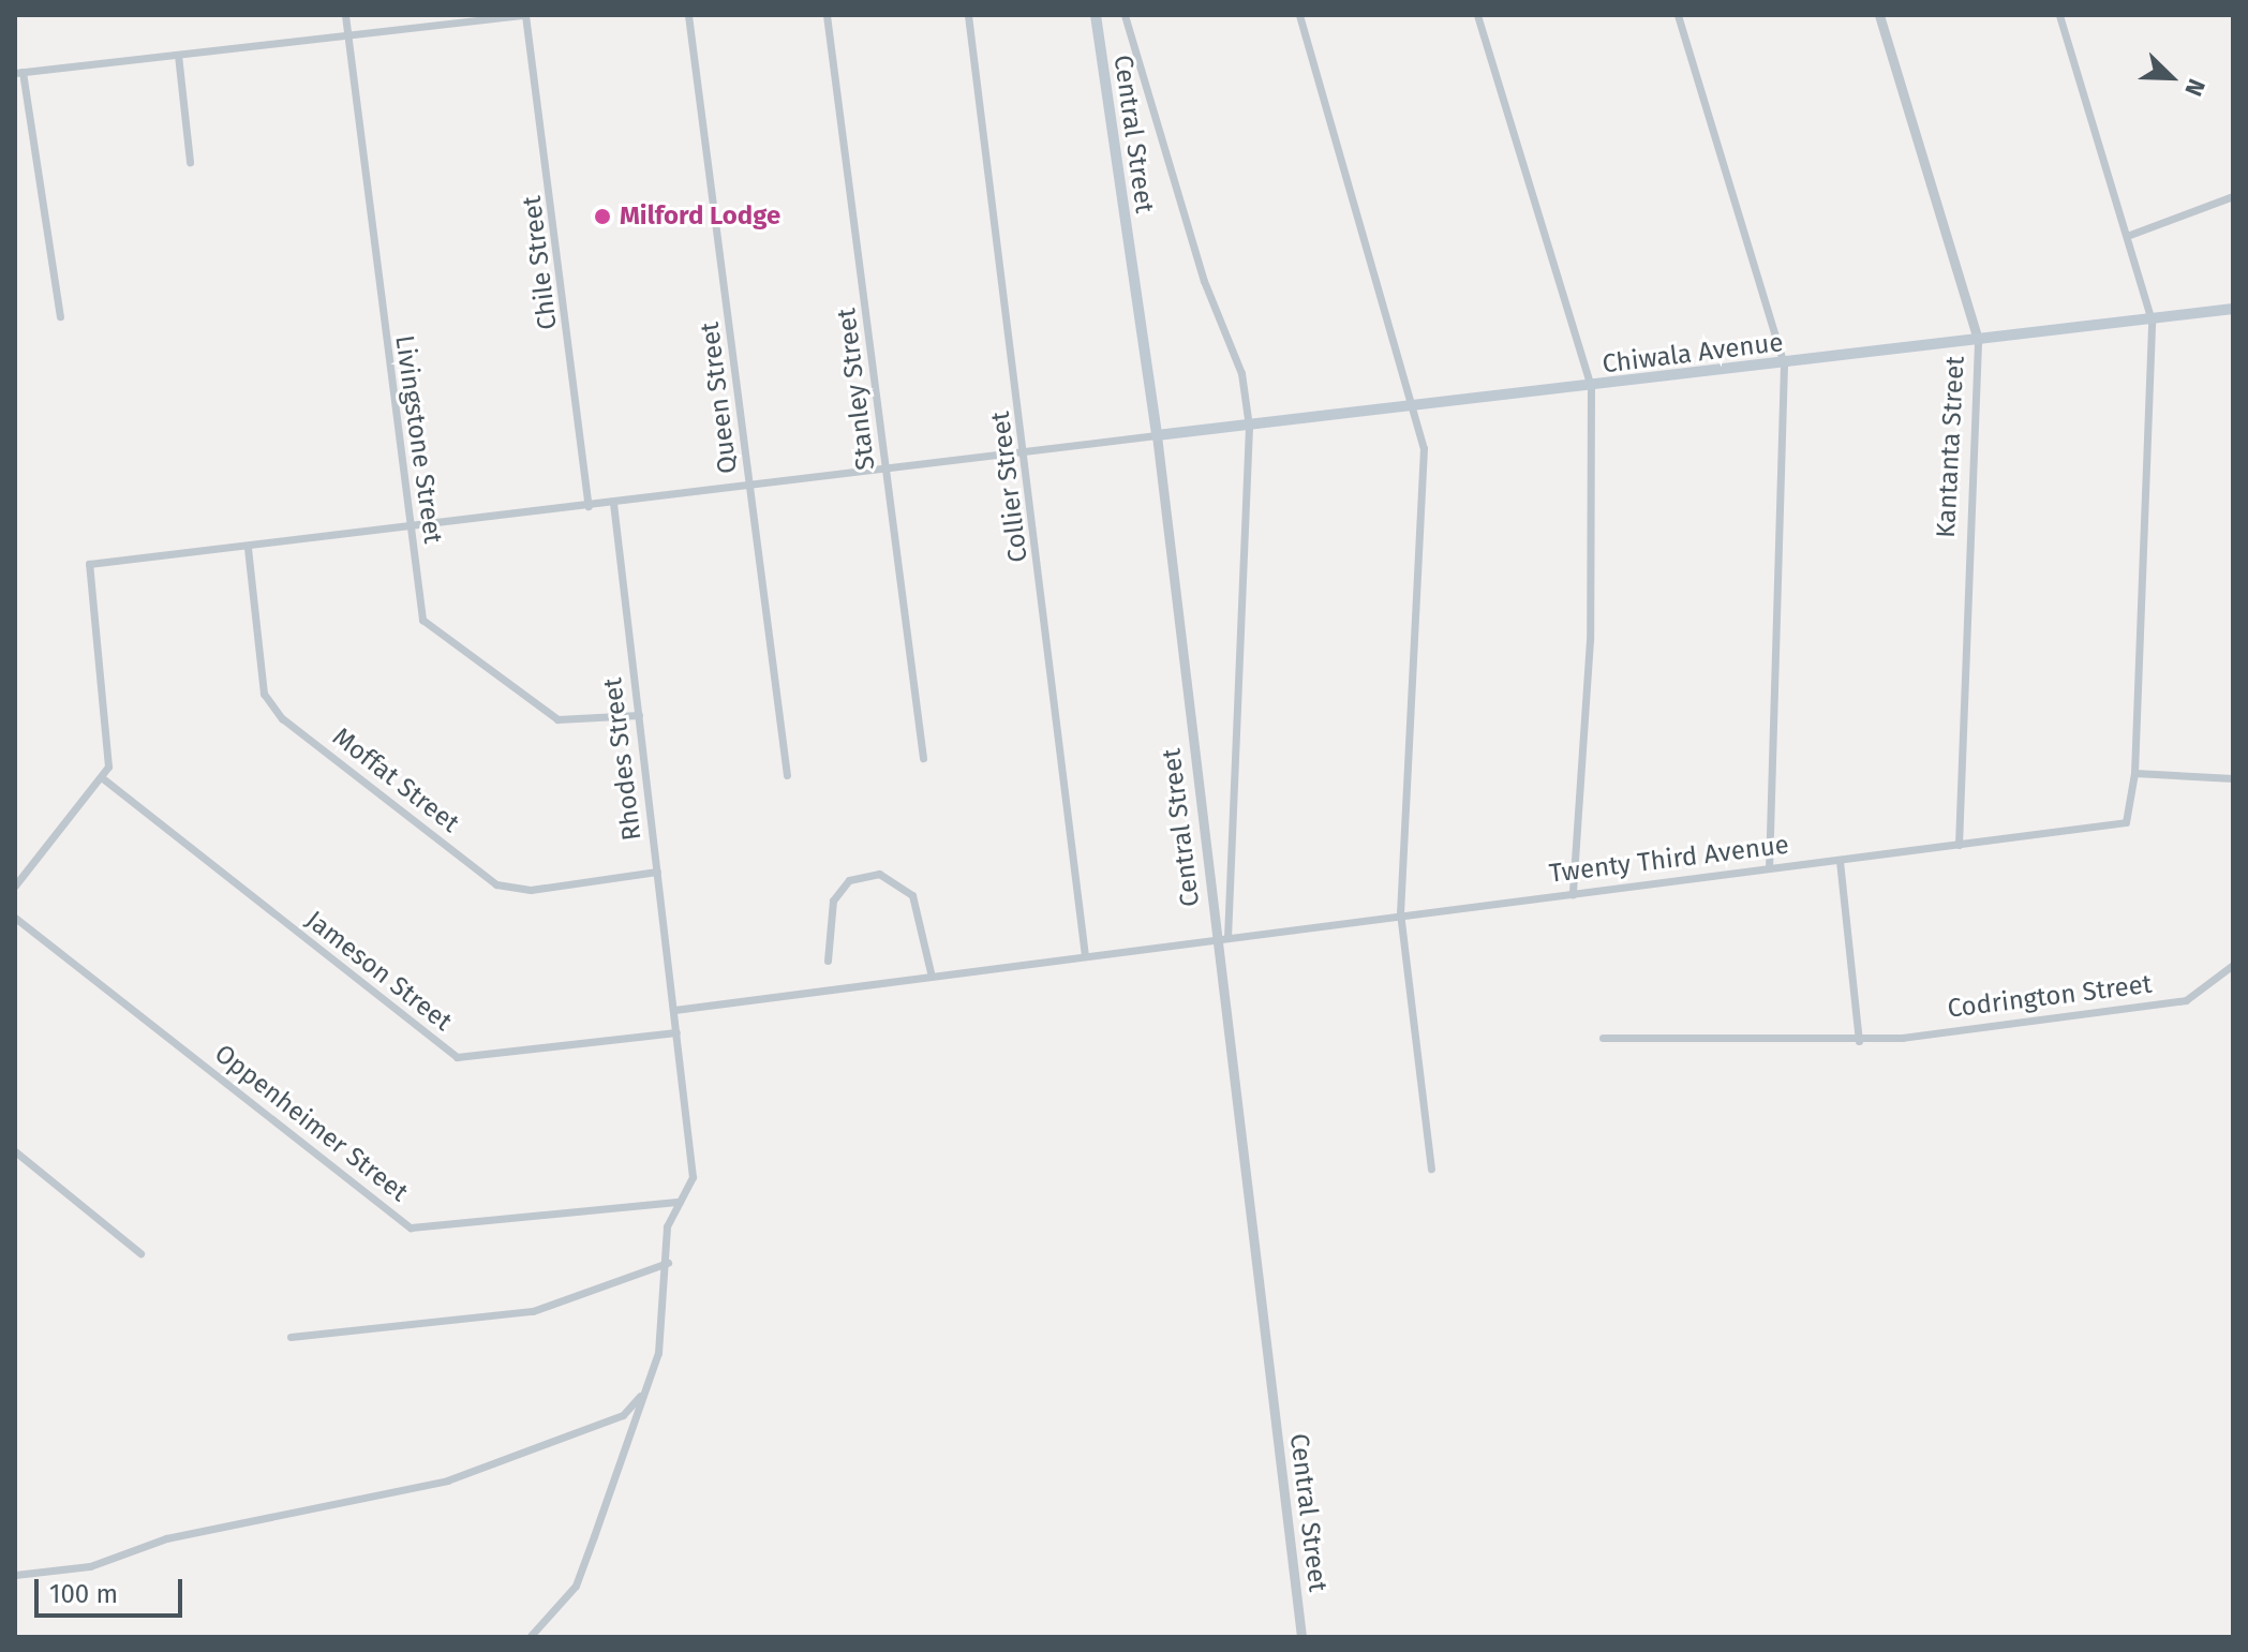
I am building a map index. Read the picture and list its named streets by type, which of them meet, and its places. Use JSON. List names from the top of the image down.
{
  "streets": {
    "main road": ["Central Street", "Chiwala Avenue"],
    "street": [
      "Chile Street",
      "Stanley Street",
      "Queen Street",
      "Livingstone Street",
      "Kantanta Street",
      "Collier Street",
      "Rhodes Street",
      "Moffat Street",
      "Twenty Third Avenue",
      "Jameson Street",
      "Codrington Street",
      "Oppenheimer Street"
    ]
  },
  "crossings": [
    ["Central Street", "Chiwala Avenue"],
    ["Central Street", "Twenty Third Avenue"],
    ["Chiwala Avenue", "Kantanta Street"],
    ["Livingstone Street", "Rhodes Street"],
    ["Kantanta Street", "Twenty Third Avenue"],
    ["Collier Street", "Twenty Third Avenue"],
    ["Rhodes Street", "Moffat Street"],
    ["Rhodes Street", "Twenty Third Avenue"],
    ["Rhodes Street", "Jameson Street"],
    ["Rhodes Street", "Oppenheimer Street"]
  ],
  "places": ["Milford Lodge"],
  "scale_bar": "100 m",
  "north": "bottom right"
}
